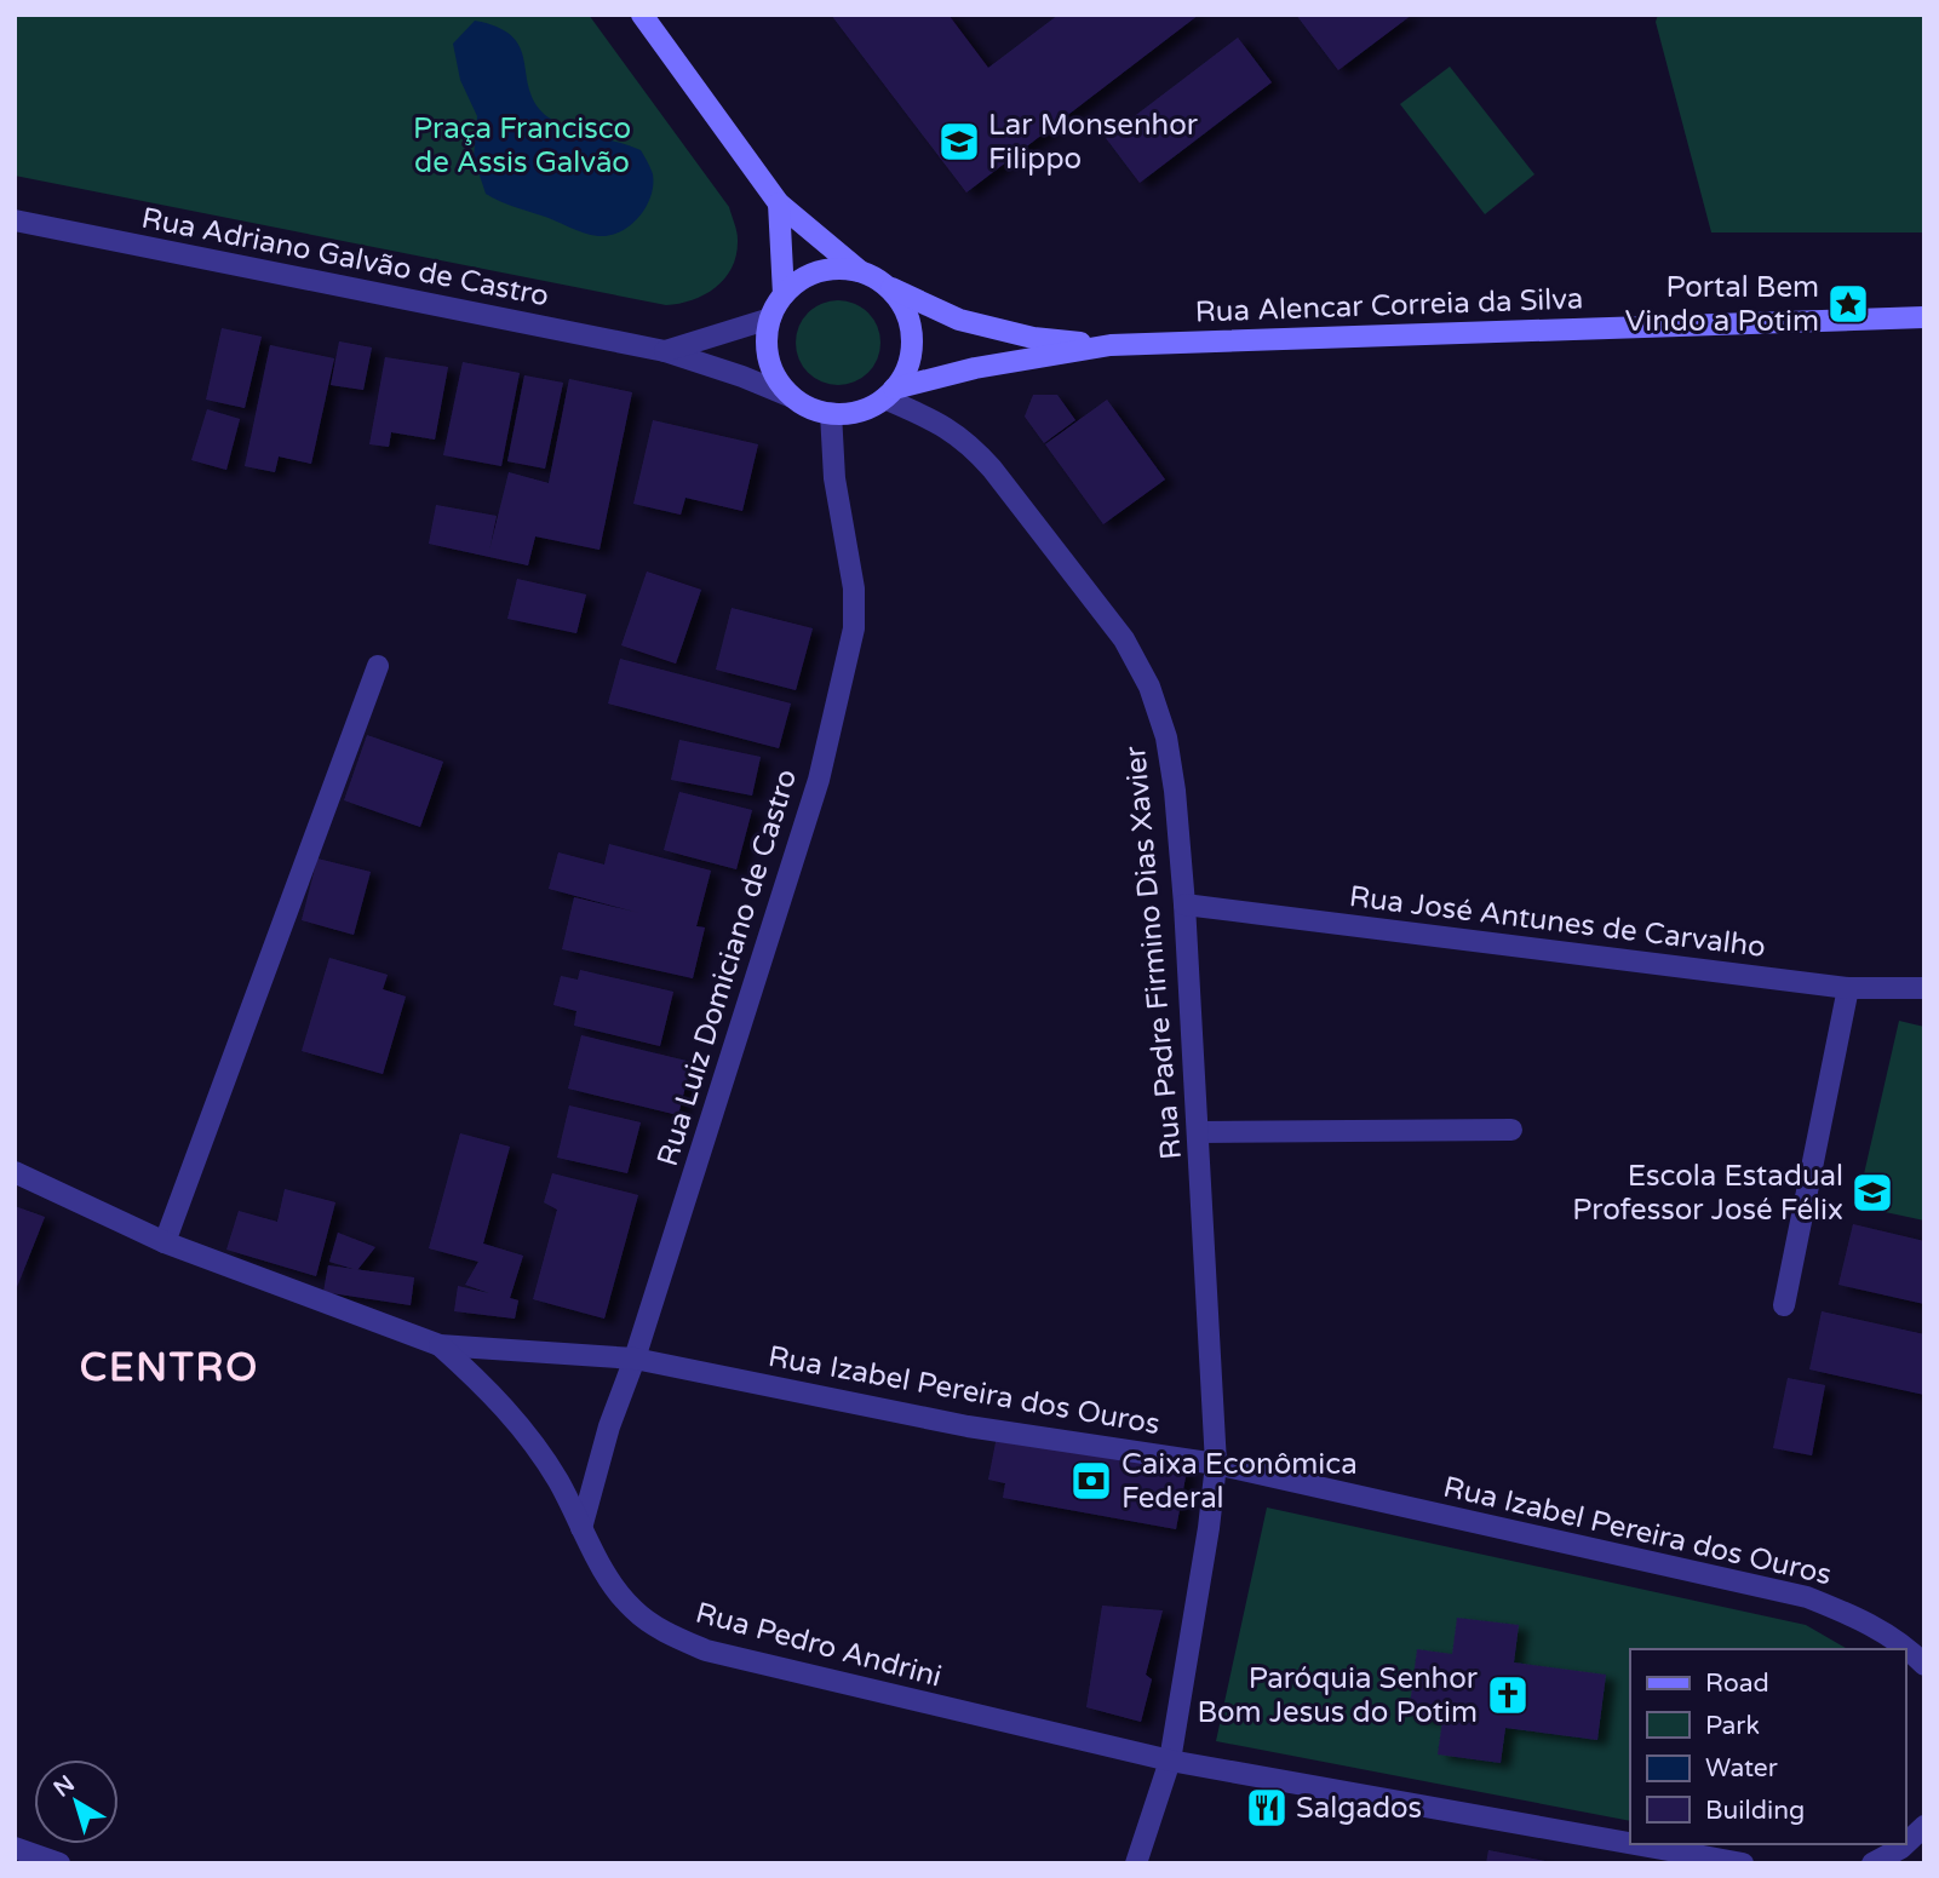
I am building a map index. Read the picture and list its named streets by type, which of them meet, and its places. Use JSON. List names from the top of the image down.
{
  "streets": {
    "main road": ["Rua Alencar Correia da Silva"],
    "street": [
      "Rua Adriano Galvão de Castro",
      "Rua José Antunes de Carvalho",
      "Rua Padre Firmino Dias Xavier",
      "Rua Luiz Domiciano de Castro",
      "Rua Izabel Pereira dos Ouros",
      "Rua Pedro Andrini"
    ]
  },
  "crossings": [
    ["Rua Adriano Galvão de Castro", "Rua Alencar Correia da Silva"],
    ["Rua Adriano Galvão de Castro", "Rua Padre Firmino Dias Xavier"],
    ["Rua Adriano Galvão de Castro", "Rua Luiz Domiciano de Castro"],
    ["Rua Alencar Correia da Silva", "Rua Padre Firmino Dias Xavier"],
    ["Rua Alencar Correia da Silva", "Rua Luiz Domiciano de Castro"],
    ["Rua José Antunes de Carvalho", "Rua Padre Firmino Dias Xavier"],
    ["Rua Padre Firmino Dias Xavier", "Rua Luiz Domiciano de Castro"],
    ["Rua Padre Firmino Dias Xavier", "Rua Izabel Pereira dos Ouros"],
    ["Rua Padre Firmino Dias Xavier", "Rua Pedro Andrini"],
    ["Rua Luiz Domiciano de Castro", "Rua Izabel Pereira dos Ouros"],
    ["Rua Luiz Domiciano de Castro", "Rua Pedro Andrini"],
    ["Rua Izabel Pereira dos Ouros", "Rua Pedro Andrini"]
  ],
  "districts": ["CENTRO"],
  "parks": ["Praça Francisco de Assis Galvão"],
  "places": {
    "school or university": ["Lar Monsenhor Filippo", "Escola Estadual Professor José Félix"],
    "place": ["Portal Bem Vindo a Potim"],
    "bank": ["Caixa Econômica Federal"],
    "church": ["Paróquia Senhor Bom Jesus do Potim"],
    "restaurant": ["Salgados"]
  },
  "legend": [
    "Road",
    "Park",
    "Water",
    "Building"
  ],
  "north": "top left"
}
